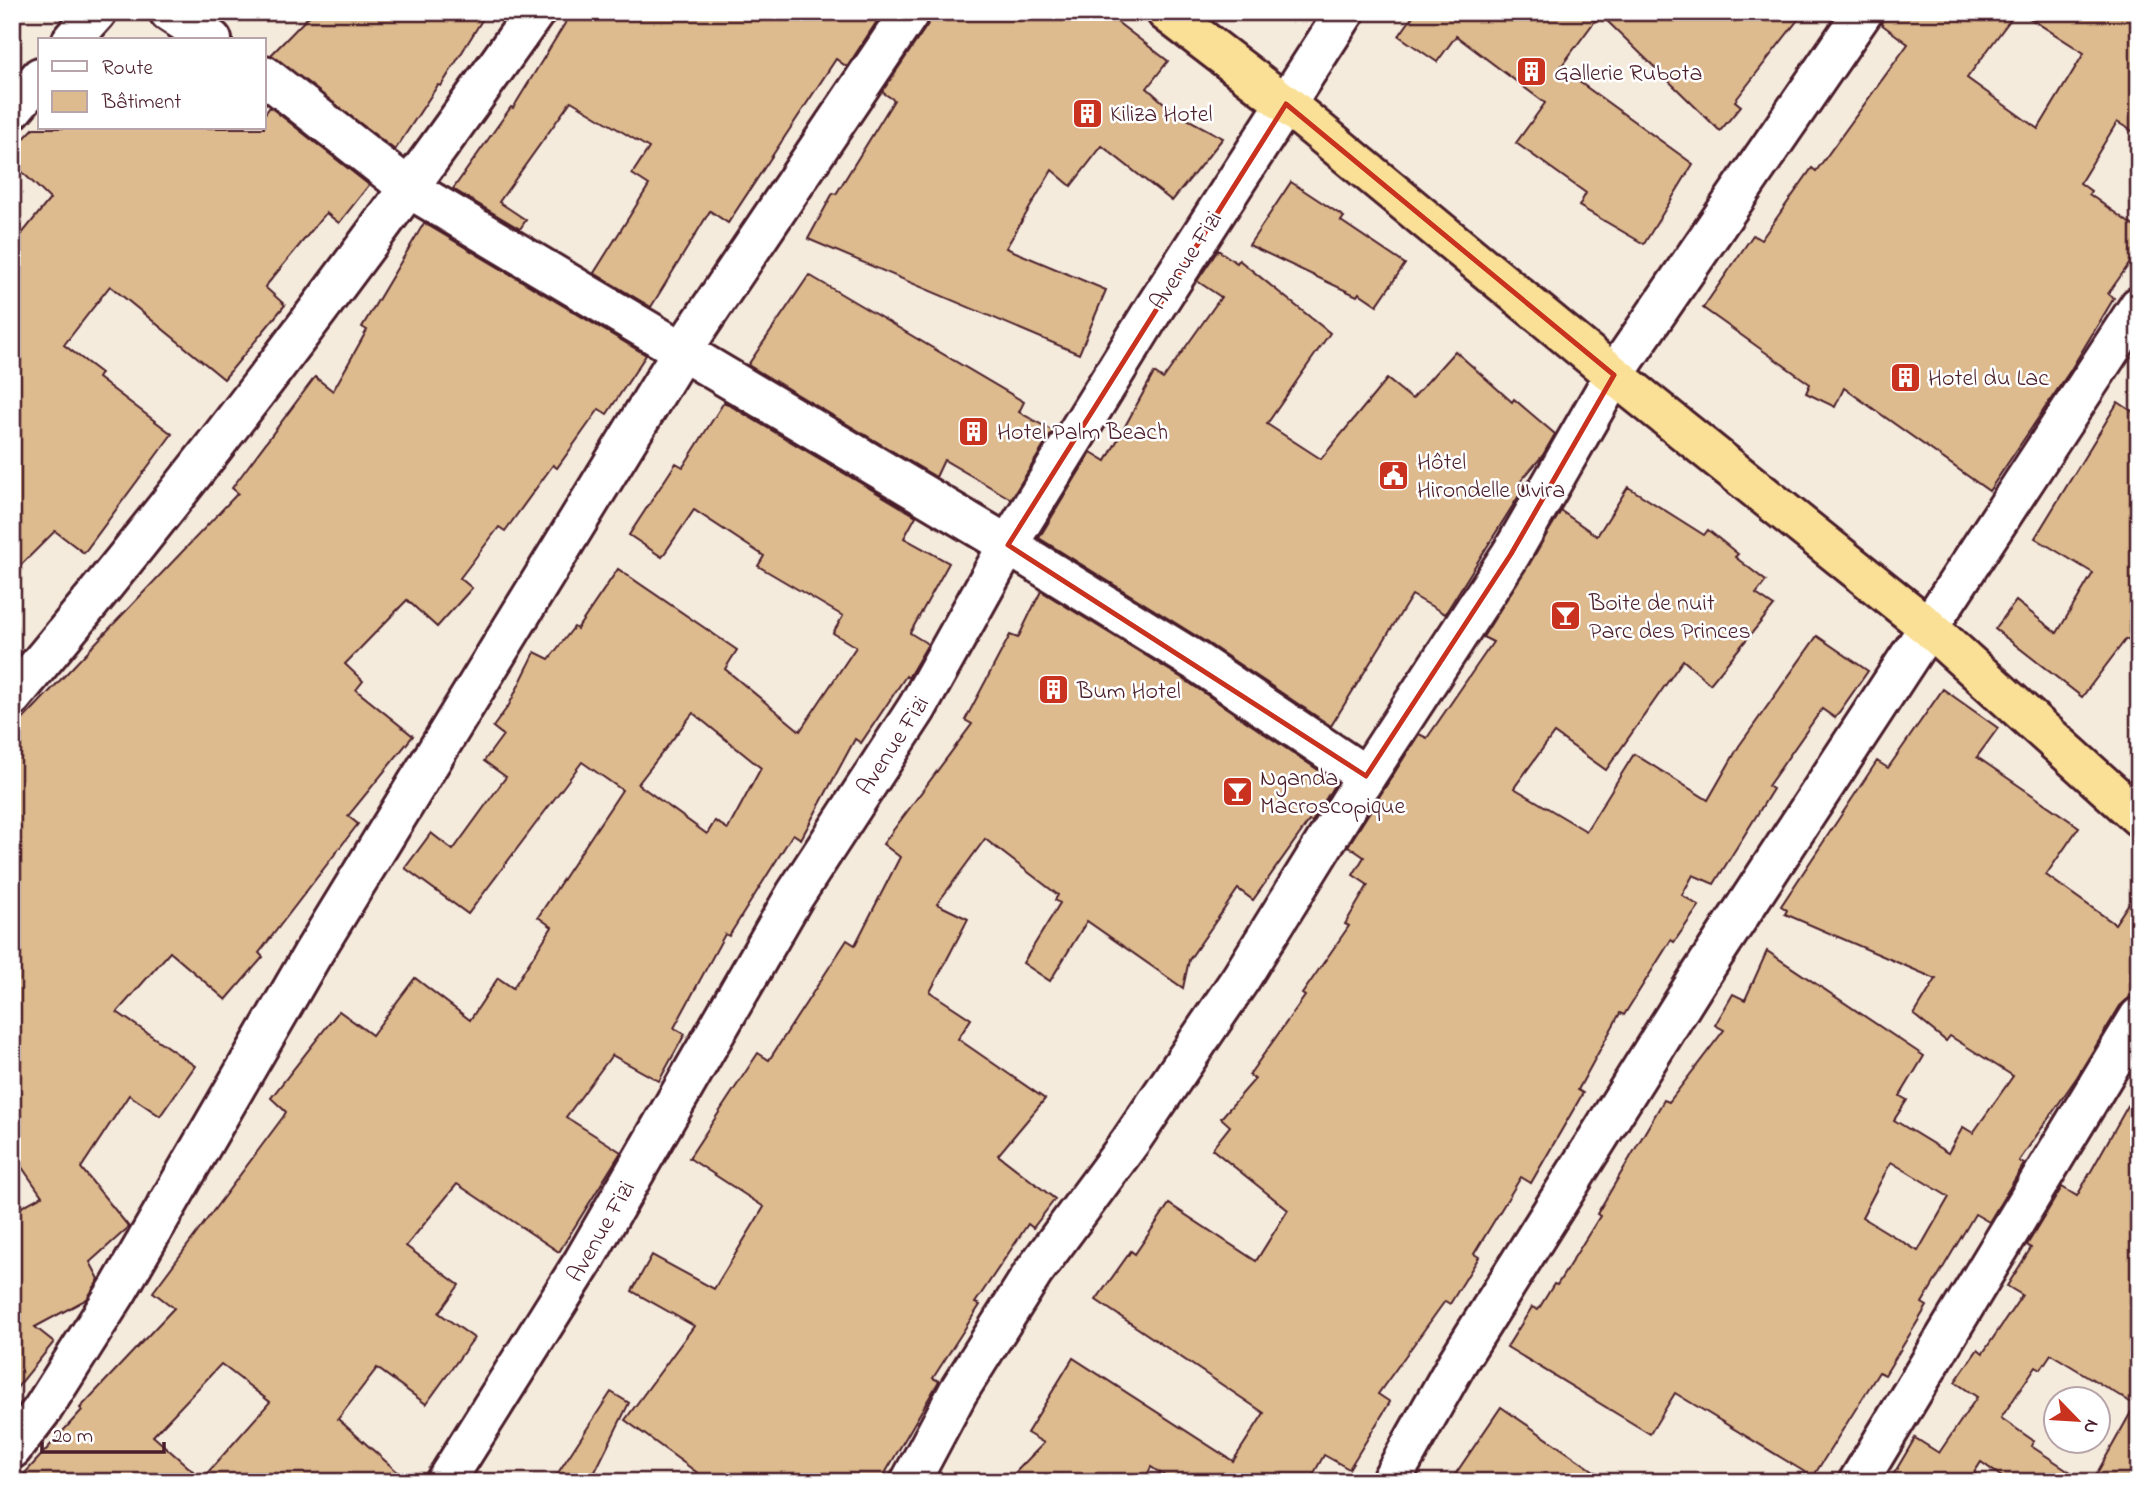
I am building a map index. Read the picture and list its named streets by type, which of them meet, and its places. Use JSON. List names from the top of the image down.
{
  "streets": {
    "street": ["Avenue Fizi"]
  },
  "places": {
    "building": [
      "Gallerie Rubota",
      "Kiliza Hotel",
      "Hotel du Lac",
      "Hotel Palm Beach",
      "Bum Hotel"
    ],
    "public building": ["Hôtel Hirondelle Uvira"],
    "bar": ["Boite de nuit Parc des Princes", "Nganda Macroscopique"]
  },
  "legend": ["Route", "Bâtiment"],
  "scale_bar": "20 m",
  "north": "bottom right"
}
